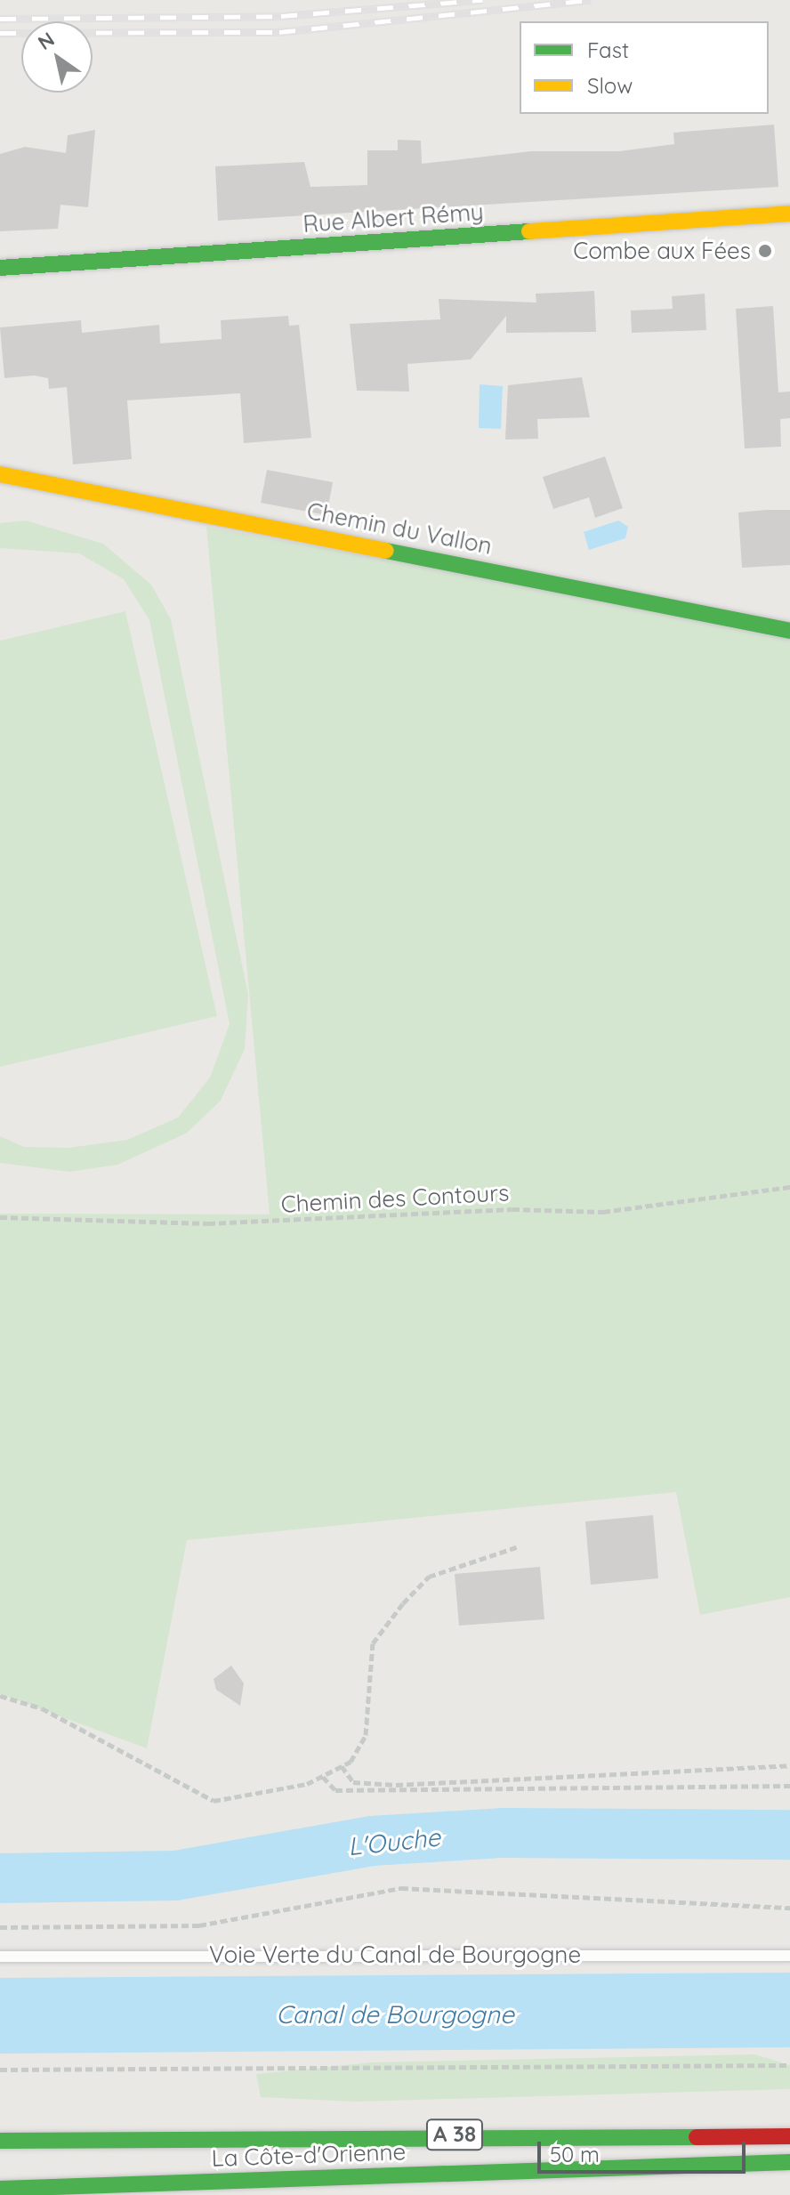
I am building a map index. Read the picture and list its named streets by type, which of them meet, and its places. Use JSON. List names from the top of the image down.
{
  "streets": {
    "main road": [
      "Rue Albert Rémy",
      "Chemin du Vallon",
      "A 38",
      "La Côte-d'Orienne"
    ],
    "lane": ["Voie Verte du Canal de Bourgogne"],
    "path": ["Chemin des Contours"]
  },
  "water": ["L'Ouche", "Canal de Bourgogne"],
  "places": ["Combe aux Fées"],
  "legend": ["Fast", "Slow"],
  "scale_bar": "50 m",
  "north": "top left"
}
